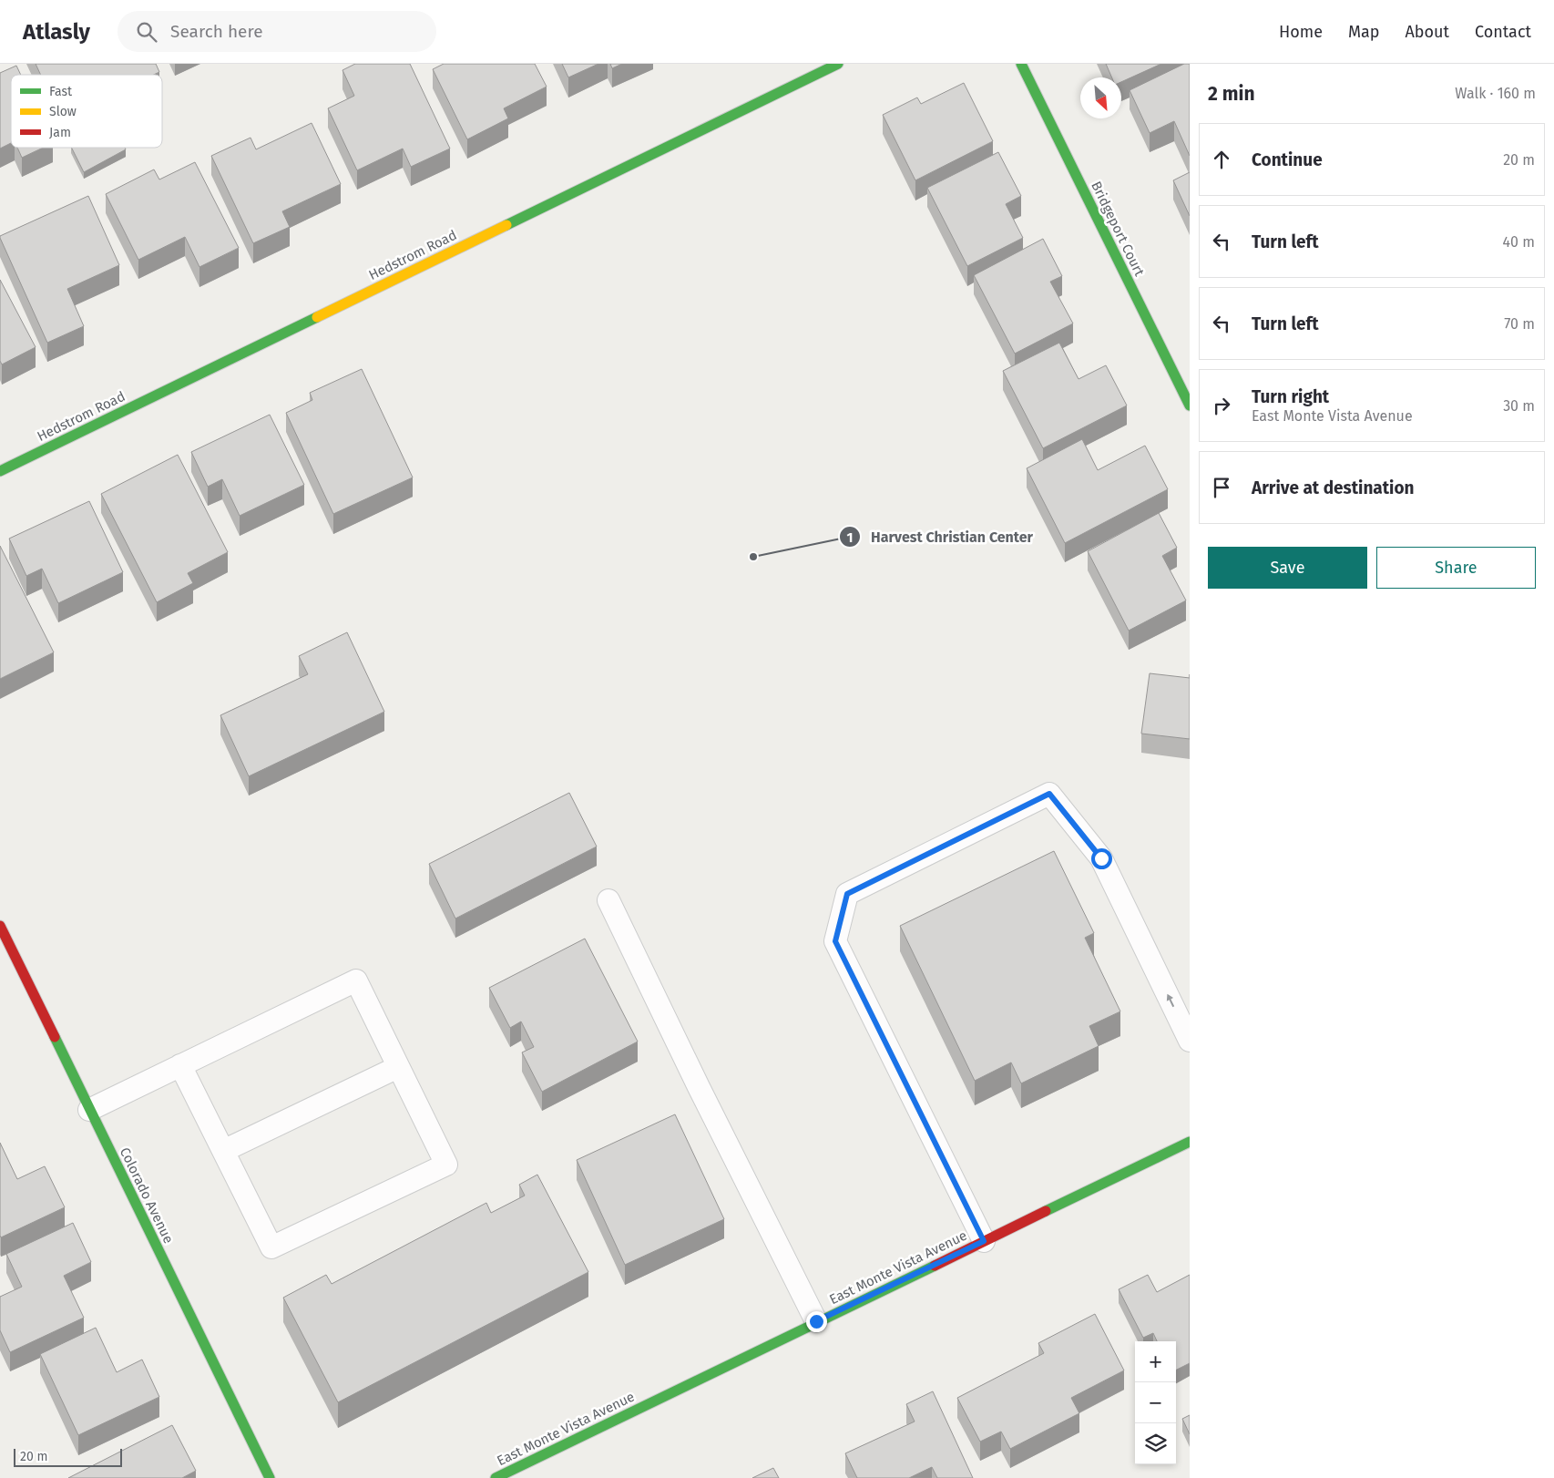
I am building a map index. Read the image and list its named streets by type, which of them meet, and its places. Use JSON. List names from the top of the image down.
{
  "streets": {
    "street": [
      "Bridgeport Court",
      "Hedstrom Road",
      "Colorado Avenue",
      "East Monte Vista Avenue"
    ]
  },
  "places": ["Harvest Christian Center"],
  "legend": ["Fast", "Slow", "Jam"],
  "scale_bar": "20 m",
  "north": "bottom right",
  "page": {
    "header": "Atlasly",
    "search": "Search here",
    "nav": [
      "Home",
      "Map",
      "About",
      "Contact"
    ],
    "heading": ["2 min", "Walk · 160 m"],
    "list": [
      ["Continue", "20 m"],
      ["Turn left", "40 m"],
      ["Turn left", "70 m"],
      ["Turn right", "East Monte Vista Avenue", "30 m"],
      "Arrive at destination"
    ],
    "buttons": ["Save", "Share"],
    "map_buttons": ["+", "−"],
    "scale": "20 m"
  }
}
